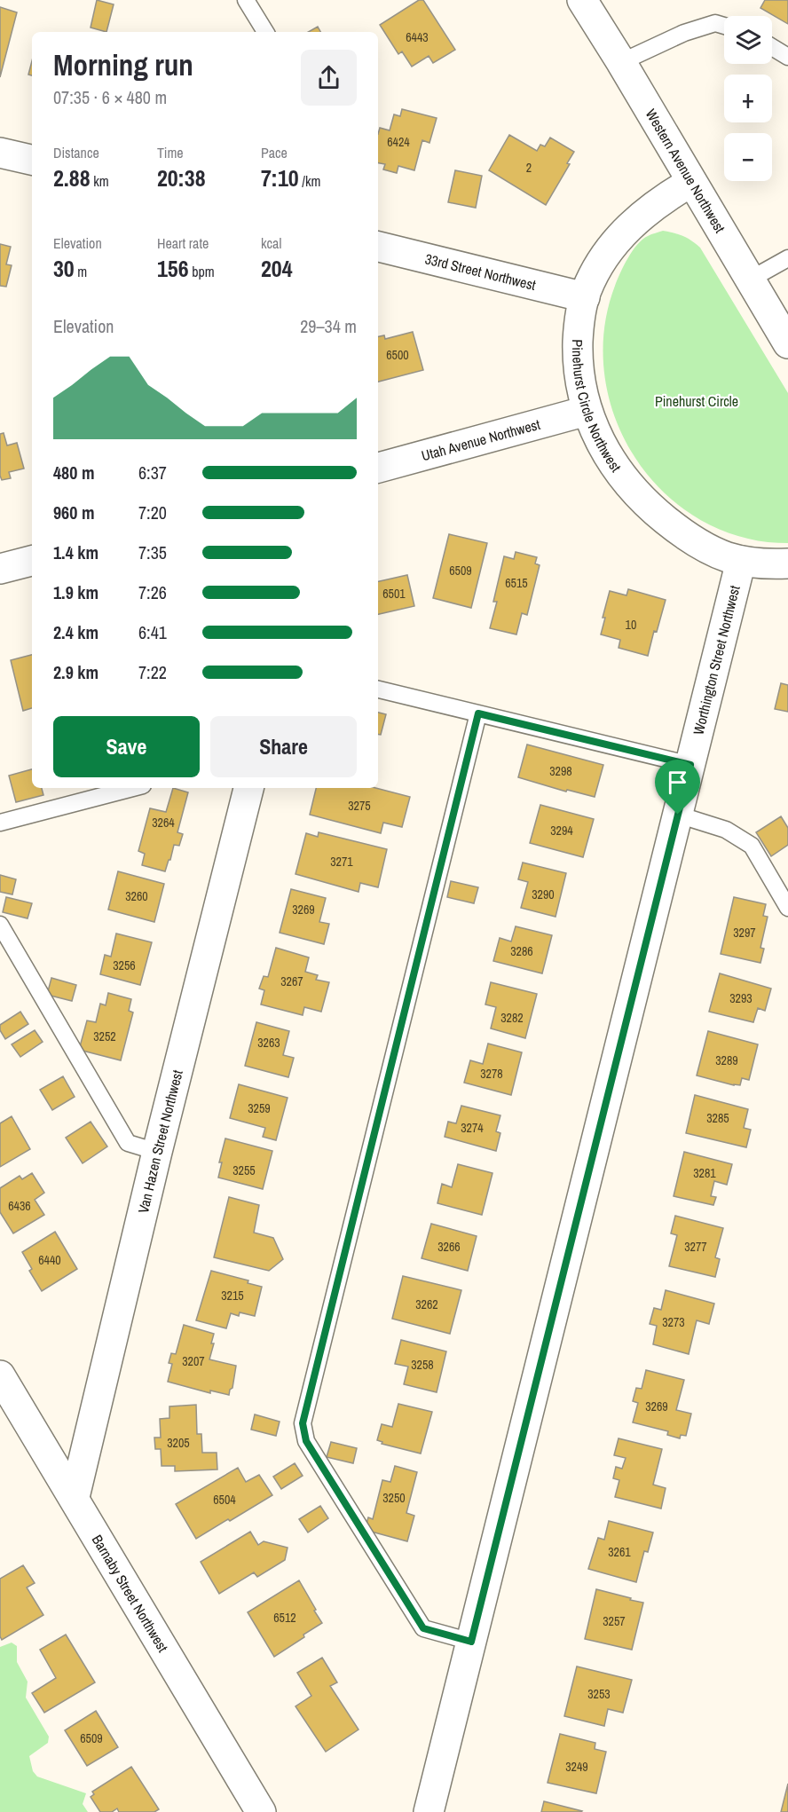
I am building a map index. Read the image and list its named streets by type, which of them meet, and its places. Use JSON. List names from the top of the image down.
{
  "streets": {
    "street": [
      "Western Avenue Northwest",
      "33rd Street Northwest",
      "Pinehurst Circle Northwest",
      "Utah Avenue Northwest",
      "Worthington Street Northwest",
      "Van Hazen Street Northwest",
      "Barnaby Street Northwest"
    ]
  },
  "crossings": [
    ["Western Avenue Northwest", "Pinehurst Circle Northwest"],
    ["33rd Street Northwest", "Pinehurst Circle Northwest"],
    ["Pinehurst Circle Northwest", "Utah Avenue Northwest"],
    ["Pinehurst Circle Northwest", "Worthington Street Northwest"],
    ["Van Hazen Street Northwest", "Barnaby Street Northwest"]
  ],
  "parks": ["Pinehurst Circle"],
  "house_numbers": [
    "6443",
    "6424",
    "2",
    "6500",
    "6509",
    "6515",
    "6501",
    "10",
    "3298",
    "3275",
    "3264",
    "3294",
    "3271",
    "3290",
    "3260",
    "3269",
    "3297",
    "3286",
    "3256",
    "3267",
    "3293",
    "3282",
    "3252",
    "3263",
    "3289",
    "3278",
    "3259",
    "3285",
    "3274",
    "3255",
    "3281",
    "6436",
    "3266",
    "3277",
    "6440",
    "3215",
    "3262",
    "3273",
    "3207",
    "3258",
    "3269",
    "3205",
    "3250",
    "6504",
    "3261",
    "6512",
    "3257",
    "3253",
    "6509",
    "3249"
  ],
  "page": {
    "map_buttons": ["+", "−"],
    "heading": ["Morning run", "07:35 · 6 × 480 m"],
    "stats": [
      ["Distance", "2.88 km"],
      ["Time", "20:38"],
      ["Pace", "7:10 /km"],
      ["Elevation", "30 m"],
      ["Heart rate", "156 bpm"],
      ["kcal", "204"]
    ],
    "chart": ["Elevation", "29–34 m"],
    "list": [
      {
        "name": "480 m",
        "note": "6:37"
      },
      {
        "name": "960 m",
        "note": "7:20"
      },
      {
        "name": "1.4 km",
        "note": "7:35"
      },
      {
        "name": "1.9 km",
        "note": "7:26"
      },
      {
        "name": "2.4 km",
        "note": "6:41"
      },
      {
        "name": "2.9 km",
        "note": "7:22"
      }
    ],
    "buttons": ["Save", "Share"]
  }
}
